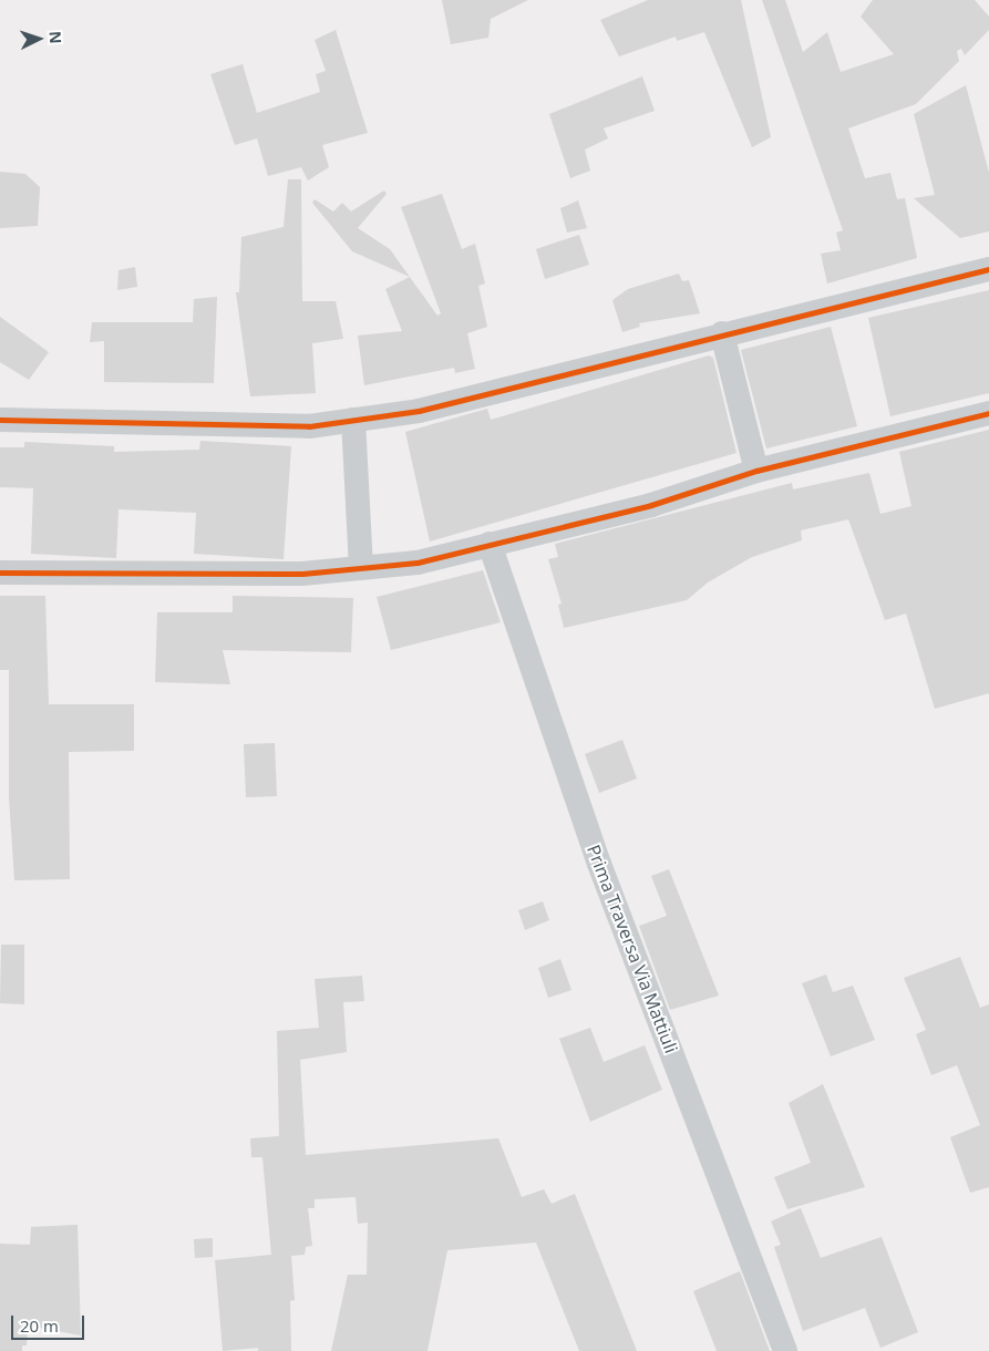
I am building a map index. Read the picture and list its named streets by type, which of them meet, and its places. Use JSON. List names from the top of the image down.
{
  "streets": {
    "street": ["Prima Traversa Via Mattiuli"]
  },
  "scale_bar": "20 m",
  "north": "right"
}
